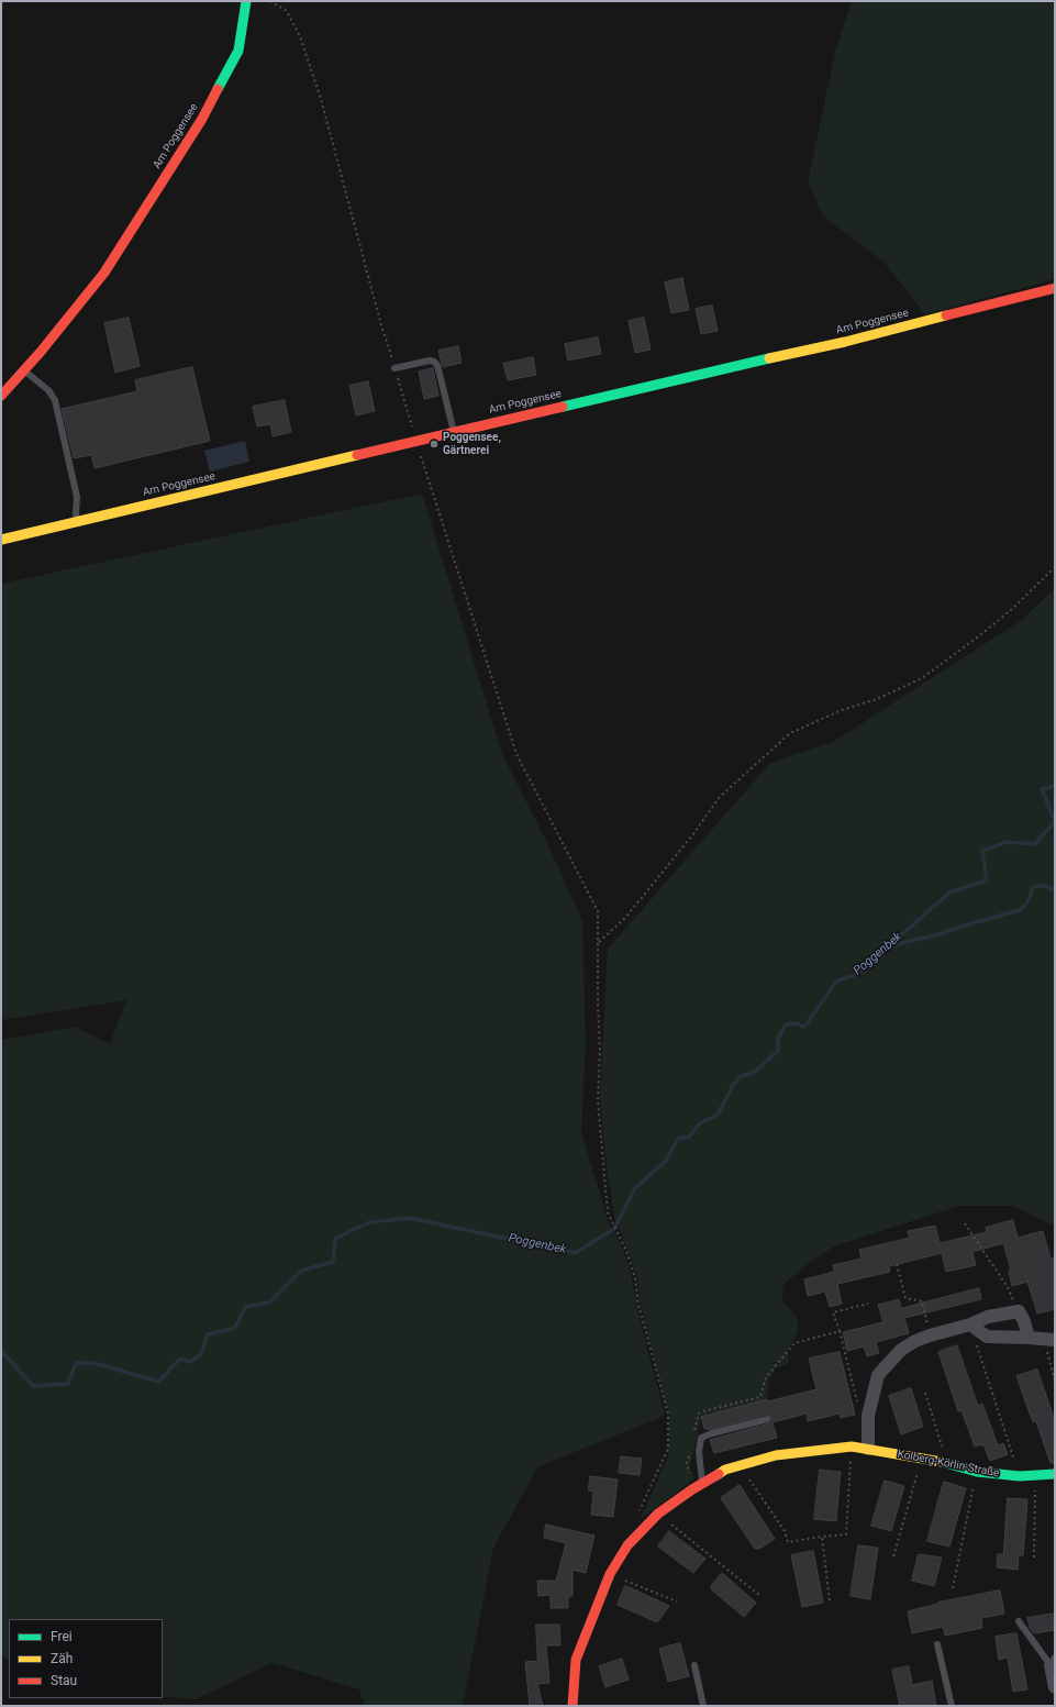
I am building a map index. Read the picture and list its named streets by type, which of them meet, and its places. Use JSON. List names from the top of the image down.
{
  "streets": {
    "street": ["Am Poggensee", "Kolberg-Körlin-Straße"]
  },
  "water": ["Poggenbek"],
  "places": ["Poggensee, Gärtnerei"],
  "legend": ["Frei", "Zäh", "Stau"]
}
